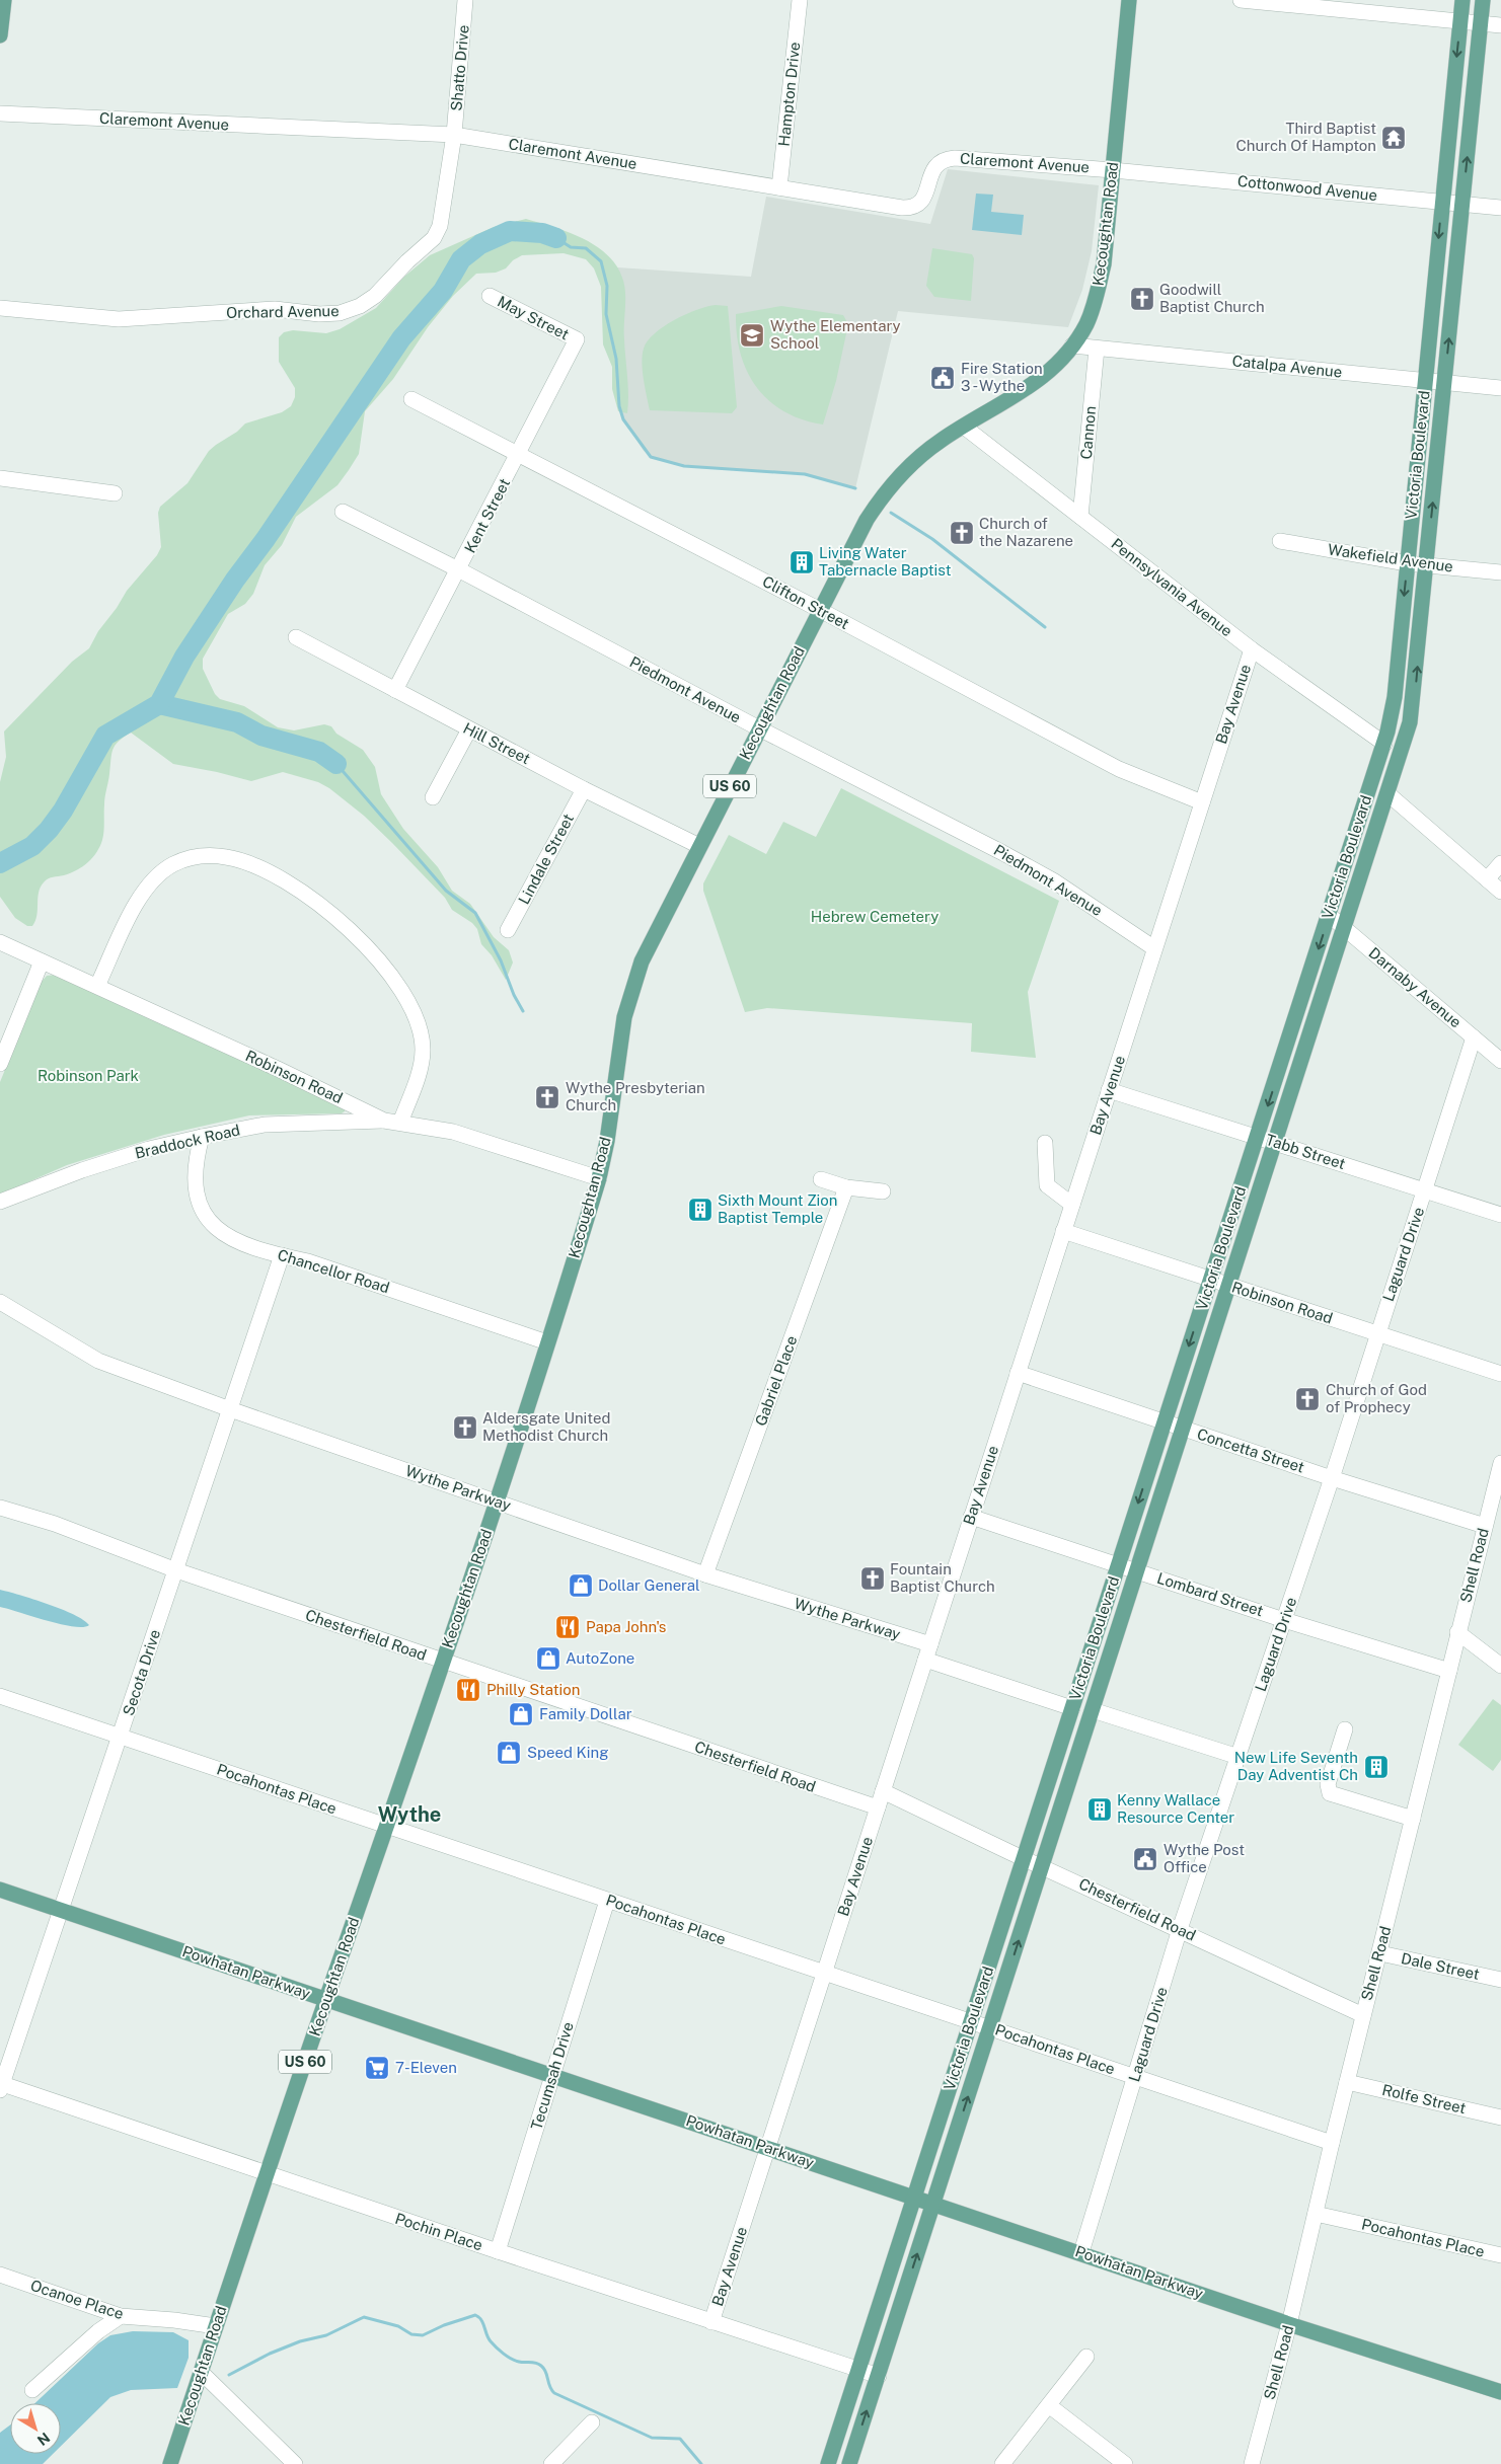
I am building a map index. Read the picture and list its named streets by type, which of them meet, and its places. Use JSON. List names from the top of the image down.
{
  "streets": {
    "main road": [
      "Kecoughtan Road",
      "Victoria Boulevard",
      "US 60",
      "Powhatan Parkway"
    ],
    "street": [
      "Shatto Drive",
      "Hampton Drive",
      "Claremont Avenue",
      "Cottonwood Avenue",
      "Orchard Avenue",
      "May Street",
      "Catalpa Avenue",
      "Cannon",
      "Kent Street",
      "Wakefield Avenue",
      "Pennsylvania Avenue",
      "Clifton Street",
      "Piedmont Avenue",
      "Bay Avenue",
      "Hill Street",
      "Lindale Street",
      "Darnaby Avenue",
      "Robinson Road",
      "Braddock Road",
      "Tabb Street",
      "Laguard Drive",
      "Chancellor Road",
      "Gabriel Place",
      "Concetta Street",
      "Wythe Parkway",
      "Shell Road",
      "Lombard Street",
      "Chesterfield Road",
      "Secota Drive",
      "Pocahontas Place",
      "Dale Street",
      "Tecumsah Drive",
      "Rolfe Street",
      "Pochin Place",
      "Ocanoe Place"
    ]
  },
  "crossings": [
    ["Shatto Drive", "Claremont Avenue"],
    ["Shatto Drive", "Orchard Avenue"],
    ["Hampton Drive", "Claremont Avenue"],
    ["Claremont Avenue", "Cottonwood Avenue"],
    ["Claremont Avenue", "Kecoughtan Road"],
    ["Claremont Avenue", "Orchard Avenue"],
    ["Cottonwood Avenue", "Kecoughtan Road"],
    ["Cottonwood Avenue", "Victoria Boulevard"],
    ["Kecoughtan Road", "Catalpa Avenue"],
    ["Kecoughtan Road", "Pennsylvania Avenue"],
    ["Kecoughtan Road", "Clifton Street"],
    ["Kecoughtan Road", "Piedmont Avenue"],
    ["Kecoughtan Road", "Hill Street"],
    ["Kecoughtan Road", "Robinson Road"],
    ["Kecoughtan Road", "Chancellor Road"],
    ["Kecoughtan Road", "Wythe Parkway"],
    ["Kecoughtan Road", "Chesterfield Road"],
    ["Kecoughtan Road", "Pocahontas Place"],
    ["Kecoughtan Road", "Powhatan Parkway"],
    ["Kecoughtan Road", "Pochin Place"],
    ["Kecoughtan Road", "Ocanoe Place"],
    ["May Street", "Kent Street"],
    ["Catalpa Avenue", "Cannon"],
    ["Catalpa Avenue", "Victoria Boulevard"],
    ["Cannon", "Pennsylvania Avenue"],
    ["Victoria Boulevard", "Wakefield Avenue"],
    ["Victoria Boulevard", "Pennsylvania Avenue"],
    ["Victoria Boulevard", "Darnaby Avenue"],
    ["Victoria Boulevard", "Robinson Road"],
    ["Victoria Boulevard", "Tabb Street"],
    ["Victoria Boulevard", "Concetta Street"],
    ["Victoria Boulevard", "Lombard Street"],
    ["Victoria Boulevard", "Chesterfield Road"],
    ["Victoria Boulevard", "Pocahontas Place"],
    ["Victoria Boulevard", "Powhatan Parkway"],
    ["Victoria Boulevard", "Pochin Place"],
    ["Kent Street", "Clifton Street"],
    ["Kent Street", "Piedmont Avenue"],
    ["Kent Street", "Hill Street"],
    ["Pennsylvania Avenue", "Bay Avenue"],
    ["Clifton Street", "Bay Avenue"],
    ["Piedmont Avenue", "Bay Avenue"],
    ["Bay Avenue", "Robinson Road"],
    ["Bay Avenue", "Tabb Street"],
    ["Bay Avenue", "Concetta Street"],
    ["Bay Avenue", "Wythe Parkway"],
    ["Bay Avenue", "Lombard Street"],
    ["Bay Avenue", "Chesterfield Road"],
    ["Bay Avenue", "Pocahontas Place"],
    ["Bay Avenue", "Powhatan Parkway"],
    ["Bay Avenue", "Pochin Place"],
    ["Hill Street", "Lindale Street"],
    ["Darnaby Avenue", "Laguard Drive"],
    ["Robinson Road", "Braddock Road"],
    ["Robinson Road", "Laguard Drive"],
    ["Braddock Road", "Chancellor Road"],
    ["Tabb Street", "Laguard Drive"],
    ["Laguard Drive", "Concetta Street"],
    ["Laguard Drive", "Lombard Street"],
    ["Laguard Drive", "Chesterfield Road"],
    ["Laguard Drive", "Pocahontas Place"],
    ["Laguard Drive", "Powhatan Parkway"],
    ["Chancellor Road", "Secota Drive"],
    ["Gabriel Place", "Wythe Parkway"],
    ["Concetta Street", "Shell Road"],
    ["Wythe Parkway", "Secota Drive"],
    ["Shell Road", "Lombard Street"],
    ["Shell Road", "Chesterfield Road"],
    ["Shell Road", "Pocahontas Place"],
    ["Shell Road", "Dale Street"],
    ["Shell Road", "Powhatan Parkway"],
    ["Shell Road", "Rolfe Street"],
    ["Chesterfield Road", "Secota Drive"],
    ["Secota Drive", "Pocahontas Place"],
    ["Secota Drive", "Powhatan Parkway"],
    ["Secota Drive", "Pochin Place"],
    ["Pocahontas Place", "Tecumsah Drive"],
    ["Powhatan Parkway", "Tecumsah Drive"],
    ["Tecumsah Drive", "Pochin Place"]
  ],
  "districts": ["Wythe"],
  "parks": ["Hebrew Cemetery", "Robinson Park"],
  "places": {
    "temple": ["Third Baptist Church Of Hampton"],
    "church": [
      "Goodwill Baptist Church",
      "Church of the Nazarene",
      "Wythe Presbyterian Church",
      "Church of God of Prophecy",
      "Aldersgate United Methodist Church",
      "Fountain Baptist Church"
    ],
    "school or university": ["Wythe Elementary School"],
    "public building": ["Fire Station 3 - Wythe", "Wythe Post Office"],
    "building": [
      "Living Water Tabernacle Baptist",
      "Sixth Mount Zion Baptist Temple",
      "New Life Seventh Day Adventist Ch",
      "Kenny Wallace Resource Center"
    ],
    "shop": [
      "Dollar General",
      "AutoZone",
      "Family Dollar",
      "Speed King"
    ],
    "restaurant": ["Papa John's", "Philly Station"],
    "supermarket": ["7-Eleven"]
  },
  "north": "bottom right"
}
